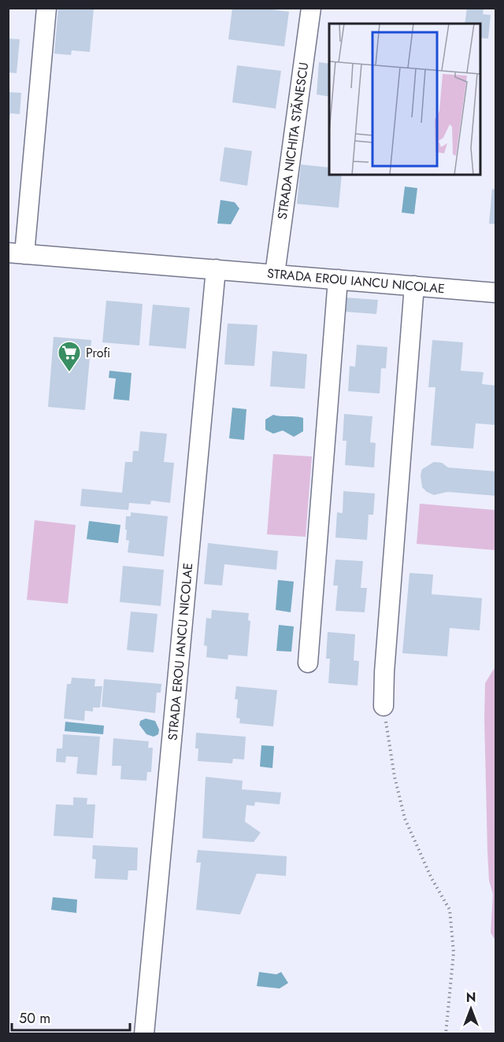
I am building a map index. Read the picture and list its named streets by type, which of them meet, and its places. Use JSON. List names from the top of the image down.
{
  "streets": {
    "street": ["STRADA NICHITA STĂNESCU", "STRADA EROU IANCU NICOLAE"]
  },
  "crossings": [
    ["STRADA NICHITA STĂNESCU", "STRADA EROU IANCU NICOLAE"]
  ],
  "places": {
    "supermarket": ["Profi"]
  },
  "scale_bar": "50 m",
  "north": "top"
}
